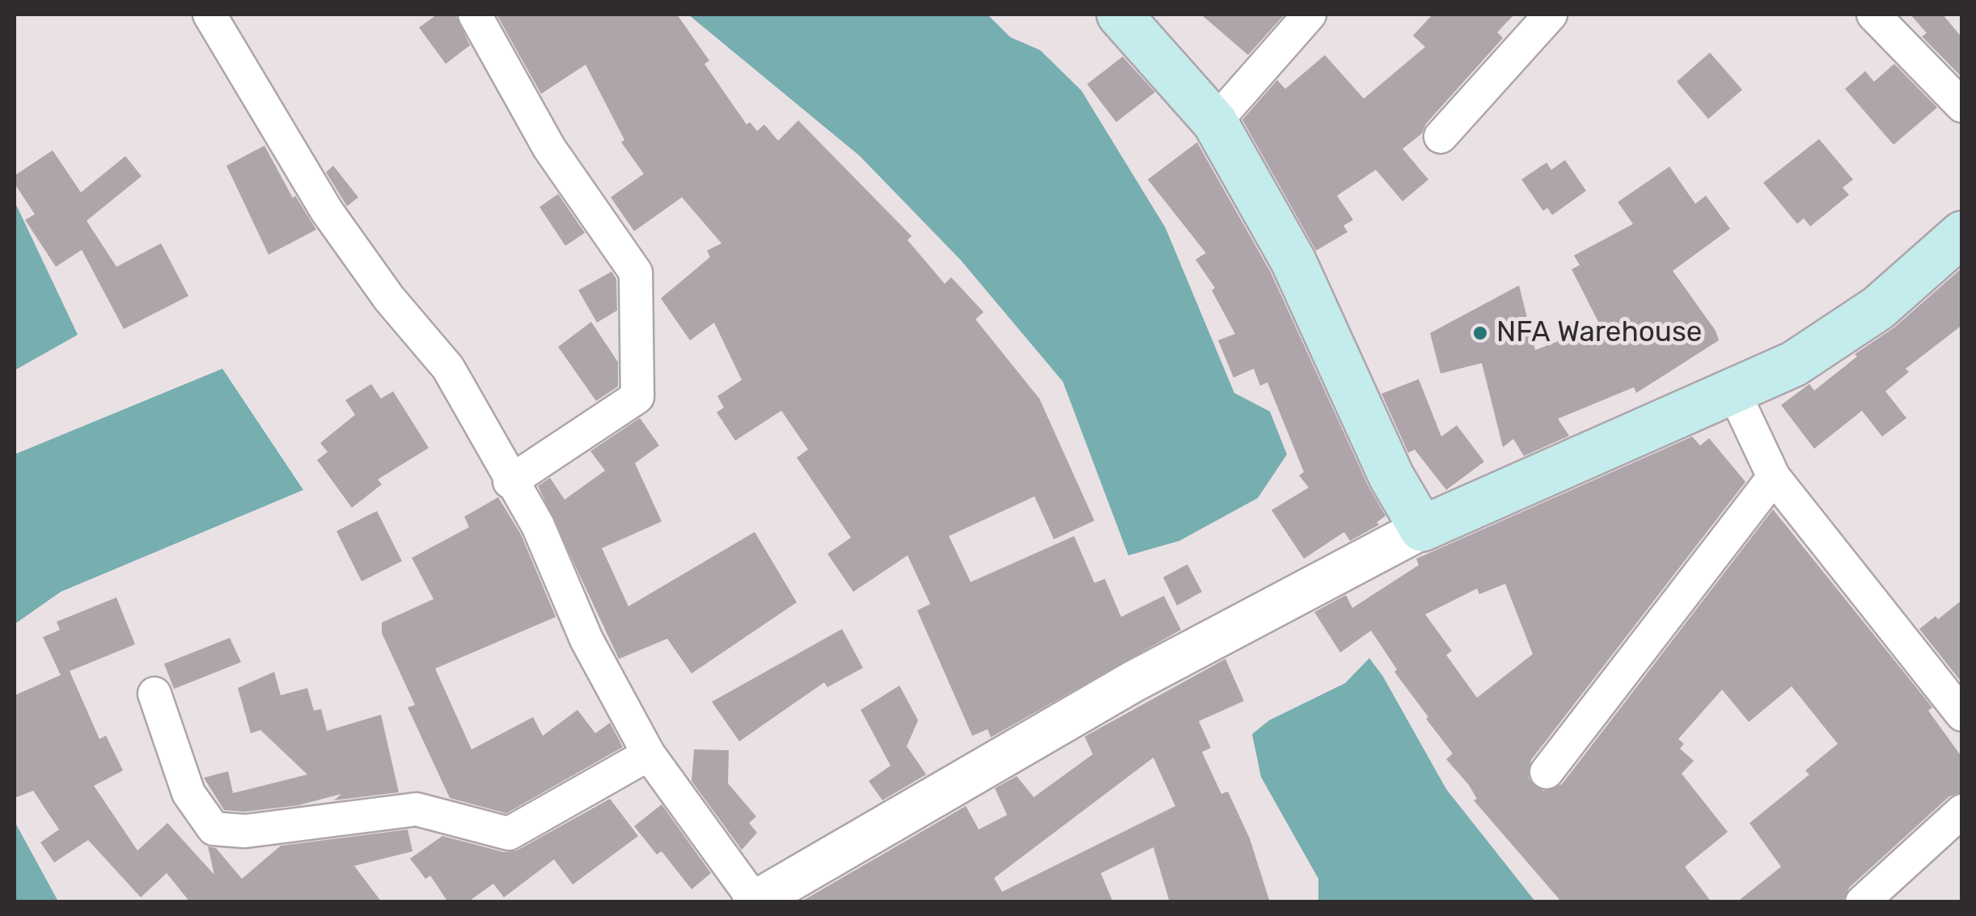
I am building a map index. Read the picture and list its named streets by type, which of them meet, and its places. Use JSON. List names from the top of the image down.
{
  "places": ["NFA Warehouse"]
}
